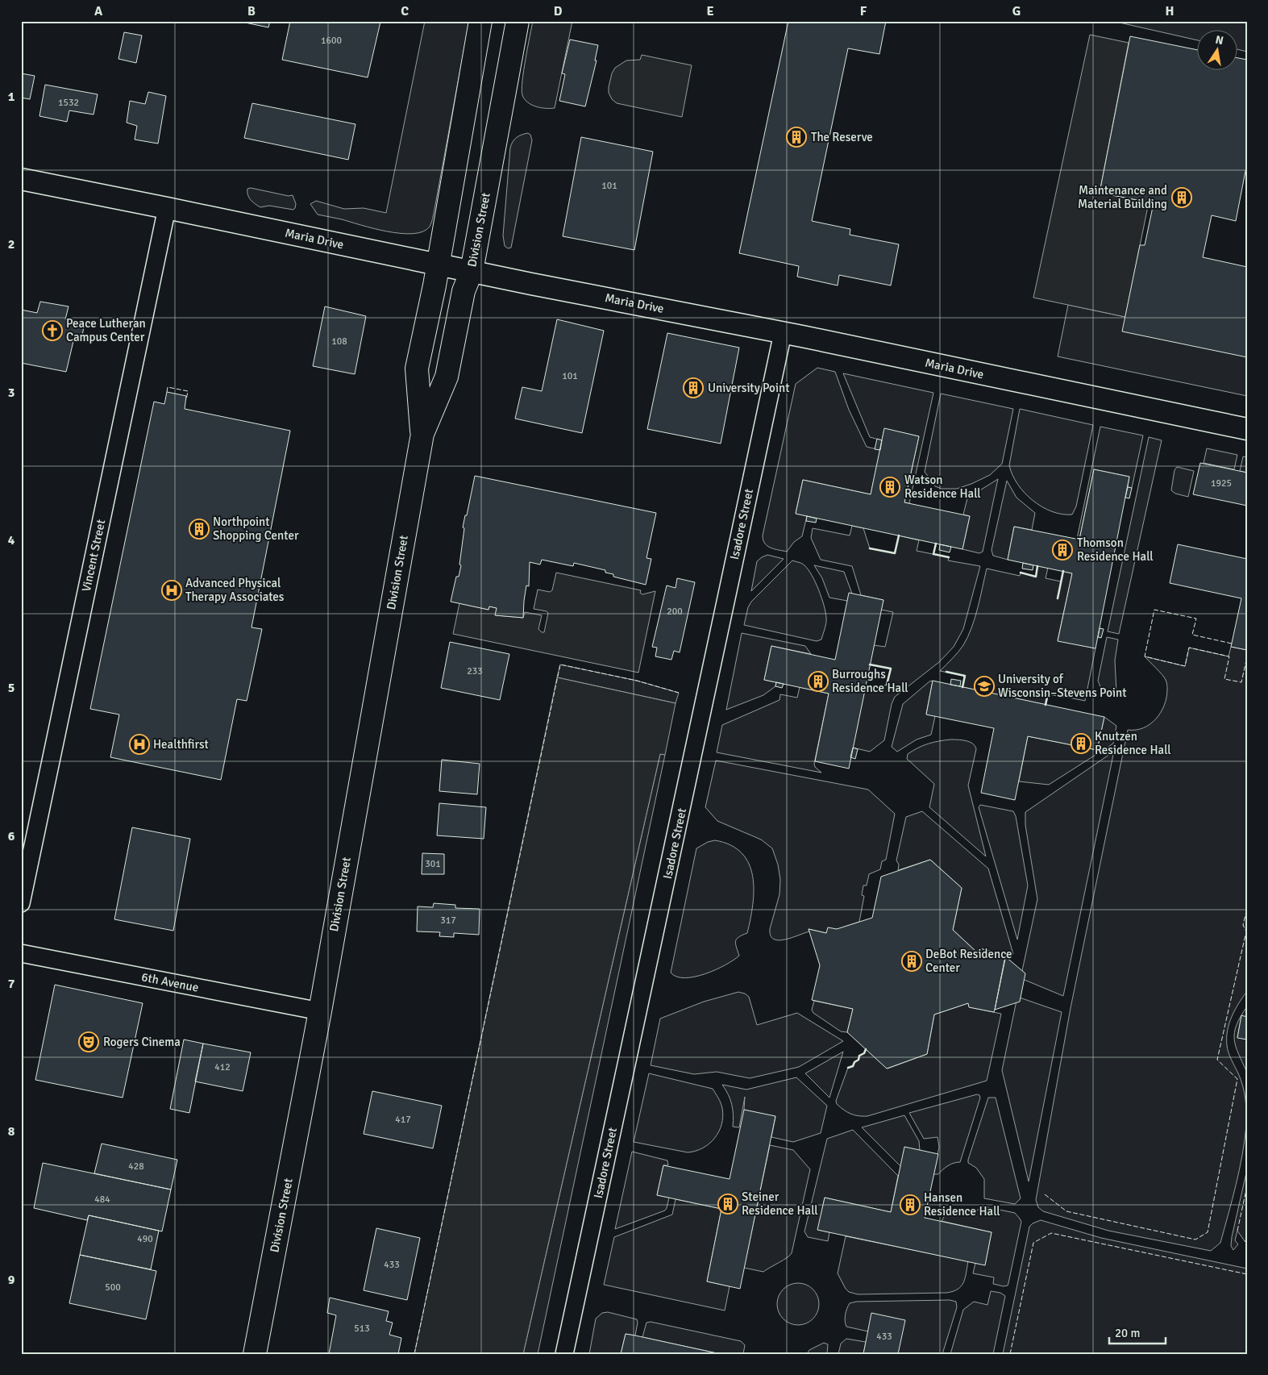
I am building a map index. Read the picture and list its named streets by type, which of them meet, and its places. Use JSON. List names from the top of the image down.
{
  "streets": {
    "main road": ["Division Street"],
    "street": [
      "Maria Drive",
      "Isadore Street",
      "Vincent Street",
      "6th Avenue"
    ]
  },
  "crossings": [
    ["Division Street", "Maria Drive"],
    ["Division Street", "6th Avenue"],
    ["Maria Drive", "Isadore Street"],
    ["Maria Drive", "Vincent Street"]
  ],
  "places": {
    "building": [
      "The Reserve",
      "Maintenance and Material Building",
      "University Point",
      "Watson Residence Hall",
      "Northpoint Shopping Center",
      "Thomson Residence Hall",
      "Burroughs Residence Hall",
      "Knutzen Residence Hall",
      "DeBot Residence Center",
      "Steiner Residence Hall",
      "Hansen Residence Hall"
    ],
    "church": ["Peace Lutheran Campus Center"],
    "hospital": ["Advanced Physical Therapy Associates", "Healthfirst"],
    "school or university": ["University of Wisconsin–Stevens Point"],
    "theatre": ["Rogers Cinema"]
  },
  "house_numbers": [
    "1600",
    "1532",
    "101",
    "108",
    "101",
    "1925",
    "200",
    "233",
    "301",
    "317",
    "412",
    "417",
    "428",
    "484",
    "490",
    "433",
    "500",
    "513",
    "433"
  ],
  "scale_bar": "20 m",
  "north": "top",
  "grid": {
    "columns": [
      "A",
      "B",
      "C",
      "D",
      "E",
      "F",
      "G",
      "H"
    ],
    "rows": [
      "1",
      "2",
      "3",
      "4",
      "5",
      "6",
      "7",
      "8",
      "9"
    ]
  }
}
